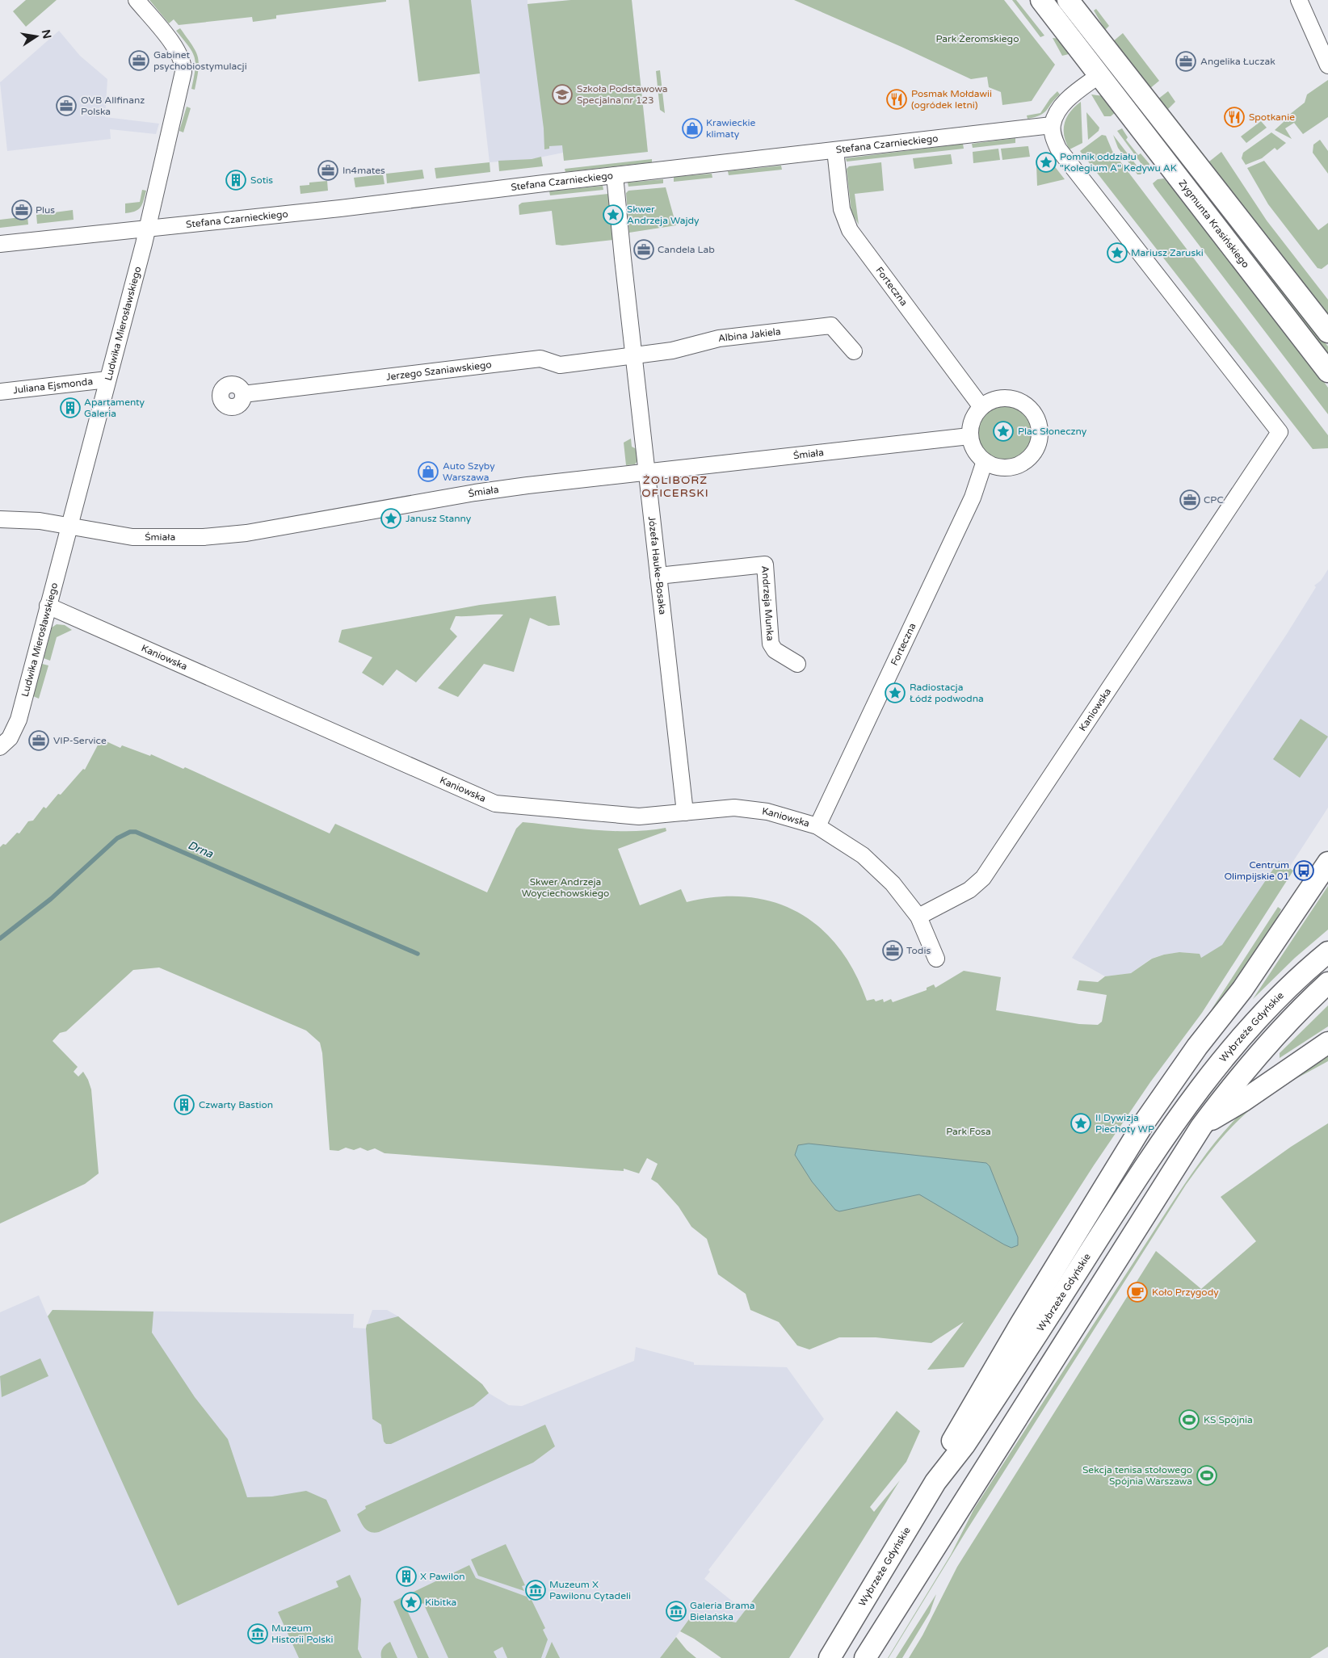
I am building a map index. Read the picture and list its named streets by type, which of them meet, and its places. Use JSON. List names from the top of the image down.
{
  "streets": {
    "main road": ["Zygmunta Krasińskiego", "Wybrzeże Gdyńskie"],
    "street": [
      "Stefana Czarnieckiego",
      "Forteczna",
      "Ludwika Mierosławskiego",
      "Albina Jakiela",
      "Jerzego Szaniawskiego",
      "Juliana Ejsmonda",
      "Śmiała",
      "Józefa Hauke-Bosaka",
      "Andrzeja Munka",
      "Kaniowska"
    ]
  },
  "crossings": [
    ["Stefana Czarnieckiego", "Forteczna"],
    ["Stefana Czarnieckiego", "Ludwika Mierosławskiego"],
    ["Stefana Czarnieckiego", "Józefa Hauke-Bosaka"],
    ["Stefana Czarnieckiego", "Kaniowska"],
    ["Forteczna", "Śmiała"],
    ["Forteczna", "Kaniowska"],
    ["Ludwika Mierosławskiego", "Juliana Ejsmonda"],
    ["Ludwika Mierosławskiego", "Śmiała"],
    ["Ludwika Mierosławskiego", "Kaniowska"],
    ["Albina Jakiela", "Jerzego Szaniawskiego"],
    ["Albina Jakiela", "Józefa Hauke-Bosaka"],
    ["Jerzego Szaniawskiego", "Józefa Hauke-Bosaka"],
    ["Śmiała", "Józefa Hauke-Bosaka"],
    ["Józefa Hauke-Bosaka", "Andrzeja Munka"],
    ["Józefa Hauke-Bosaka", "Kaniowska"]
  ],
  "districts": ["ŻOLIBORZ OFICERSKI"],
  "water": ["Drna"],
  "parks": ["Park Żeromskiego", "Skwer Andrzeja Woyciechowskiego", "Park Fosa"],
  "places": {
    "office": [
      "Gabinet psychobiostymulacji",
      "Angelika Łuczak",
      "OVB Allfinanz Polska",
      "In4mates",
      "Plus",
      "Candela Lab",
      "CPC",
      "VIP-Service",
      "Todis"
    ],
    "school or university": ["Szkoła Podstawowa Specjalna nr 123"],
    "restaurant": ["Posmak Mołdawii (ogródek letni)", "Spotkanie"],
    "shop": ["Krawieckie klimaty", "Auto Szyby Warszawa"],
    "place": [
      "Pomnik oddziału \"Kolegium A\" Kedywu AK",
      "Skwer Andrzeja Wajdy",
      "Mariusz Zaruski",
      "Plac Słoneczny",
      "Janusz Stanny",
      "Radiostacja Łódź podwodna",
      "II Dywizja Piechoty WP",
      "Kibitka"
    ],
    "building": [
      "Sotis",
      "Apartamenty Galeria",
      "Czwarty Bastion",
      "X Pawilon"
    ],
    "bus stop": ["Centrum Olimpijskie 01"],
    "cafe": ["Koło Przygody"],
    "sports": ["KS Spójnia", "Sekcja tenisa stołowego Spójnia Warszawa"],
    "museum": ["Muzeum X Pawilonu Cytadeli", "Galeria Brama Bielańska", "Muzeum Historii Polski"]
  },
  "north": "right"
}
